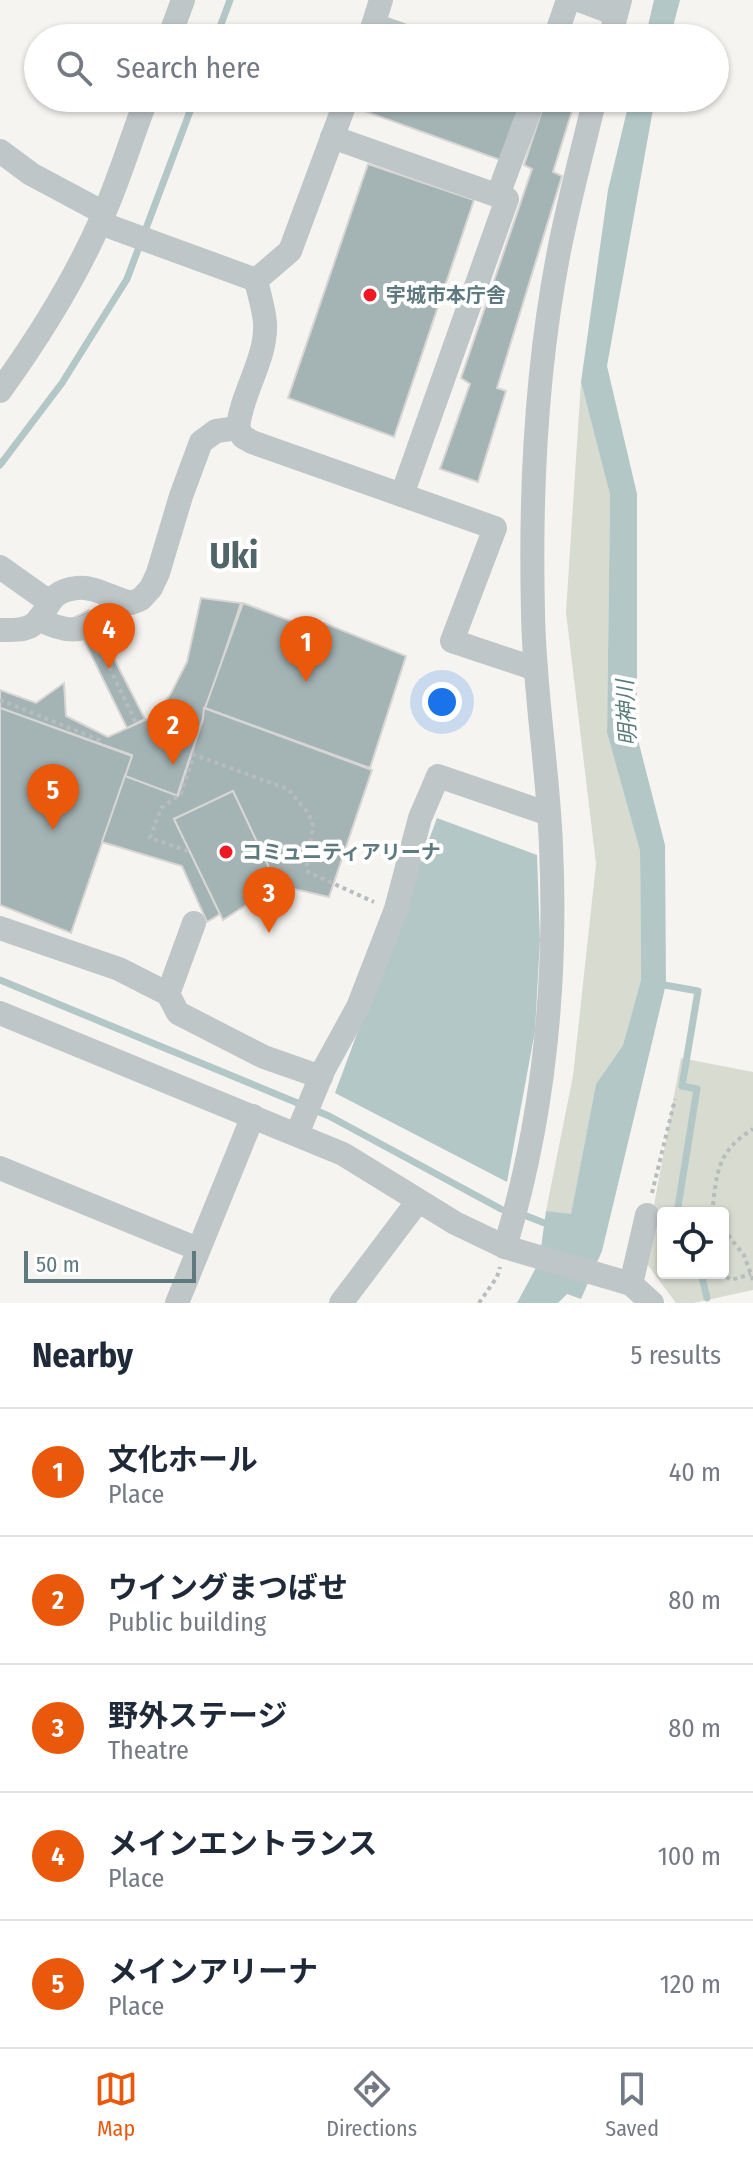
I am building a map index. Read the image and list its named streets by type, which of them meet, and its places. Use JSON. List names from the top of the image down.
{
  "districts": ["Uki"],
  "water": ["明神川"],
  "places": ["宇城市本庁舎", "コミュニティアリーナ"],
  "scale_bar": "50 m",
  "page": {
    "search": "Search here",
    "pins": [
      "4",
      "1",
      "2",
      "5",
      "3"
    ],
    "scale": "50 m",
    "heading": ["Nearby", "5 results"],
    "list": [
      {
        "mark": "1",
        "name": "文化ホール",
        "note": "Place",
        "value": "40 m"
      },
      {
        "mark": "2",
        "name": "ウイングまつばせ",
        "note": "Public building",
        "value": "80 m"
      },
      {
        "mark": "3",
        "name": "野外ステージ",
        "note": "Theatre",
        "value": "80 m"
      },
      {
        "mark": "4",
        "name": "メインエントランス",
        "note": "Place",
        "value": "100 m"
      },
      {
        "mark": "5",
        "name": "メインアリーナ",
        "note": "Place",
        "value": "120 m"
      }
    ],
    "nav": ["Map", "Directions", "Saved"]
  }
}
